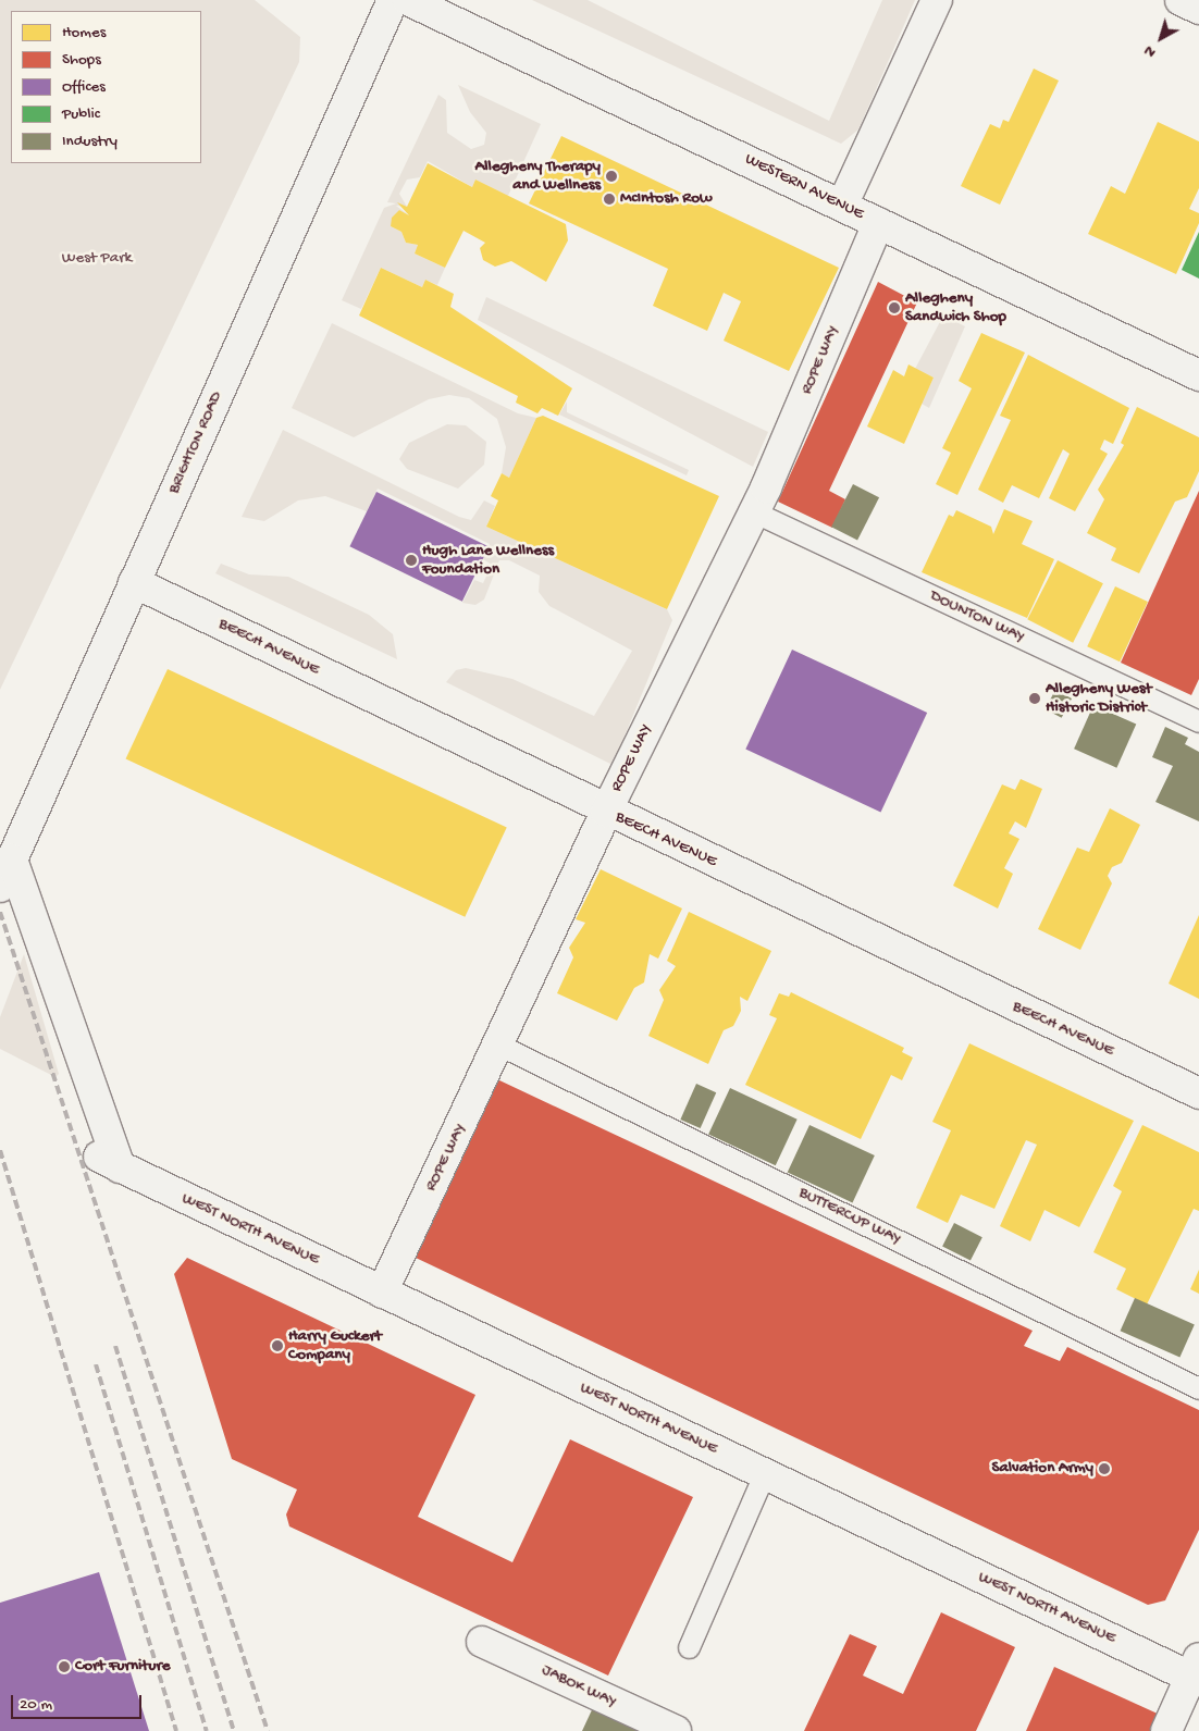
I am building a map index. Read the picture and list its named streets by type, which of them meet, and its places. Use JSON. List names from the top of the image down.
{
  "streets": {
    "street": [
      "WESTERN AVENUE",
      "ROPE WAY",
      "BRIGHTON ROAD",
      "BEECH AVENUE",
      "WEST NORTH AVENUE",
      "JABOK WAY"
    ],
    "lane": ["DOUNTON WAY", "BUTTERCUP WAY"]
  },
  "crossings": [
    ["WESTERN AVENUE", "ROPE WAY"],
    ["ROPE WAY", "DOUNTON WAY"],
    ["ROPE WAY", "BEECH AVENUE"],
    ["ROPE WAY", "BUTTERCUP WAY"],
    ["ROPE WAY", "WEST NORTH AVENUE"],
    ["BRIGHTON ROAD", "BEECH AVENUE"],
    ["BRIGHTON ROAD", "WEST NORTH AVENUE"]
  ],
  "parks": ["West Park"],
  "places": [
    "Allegheny Therapy and Wellness",
    "McIntosh Row",
    "Allegheny Sandwich Shop",
    "Hugh Lane Wellness Foundation",
    "Allegheny West Historic District",
    "Harry Guckert Company",
    "Salvation Army",
    "Cort Furniture"
  ],
  "legend": [
    "Homes",
    "Shops",
    "Offices",
    "Public",
    "Industry"
  ],
  "scale_bar": "20 m",
  "north": "bottom left"
}
